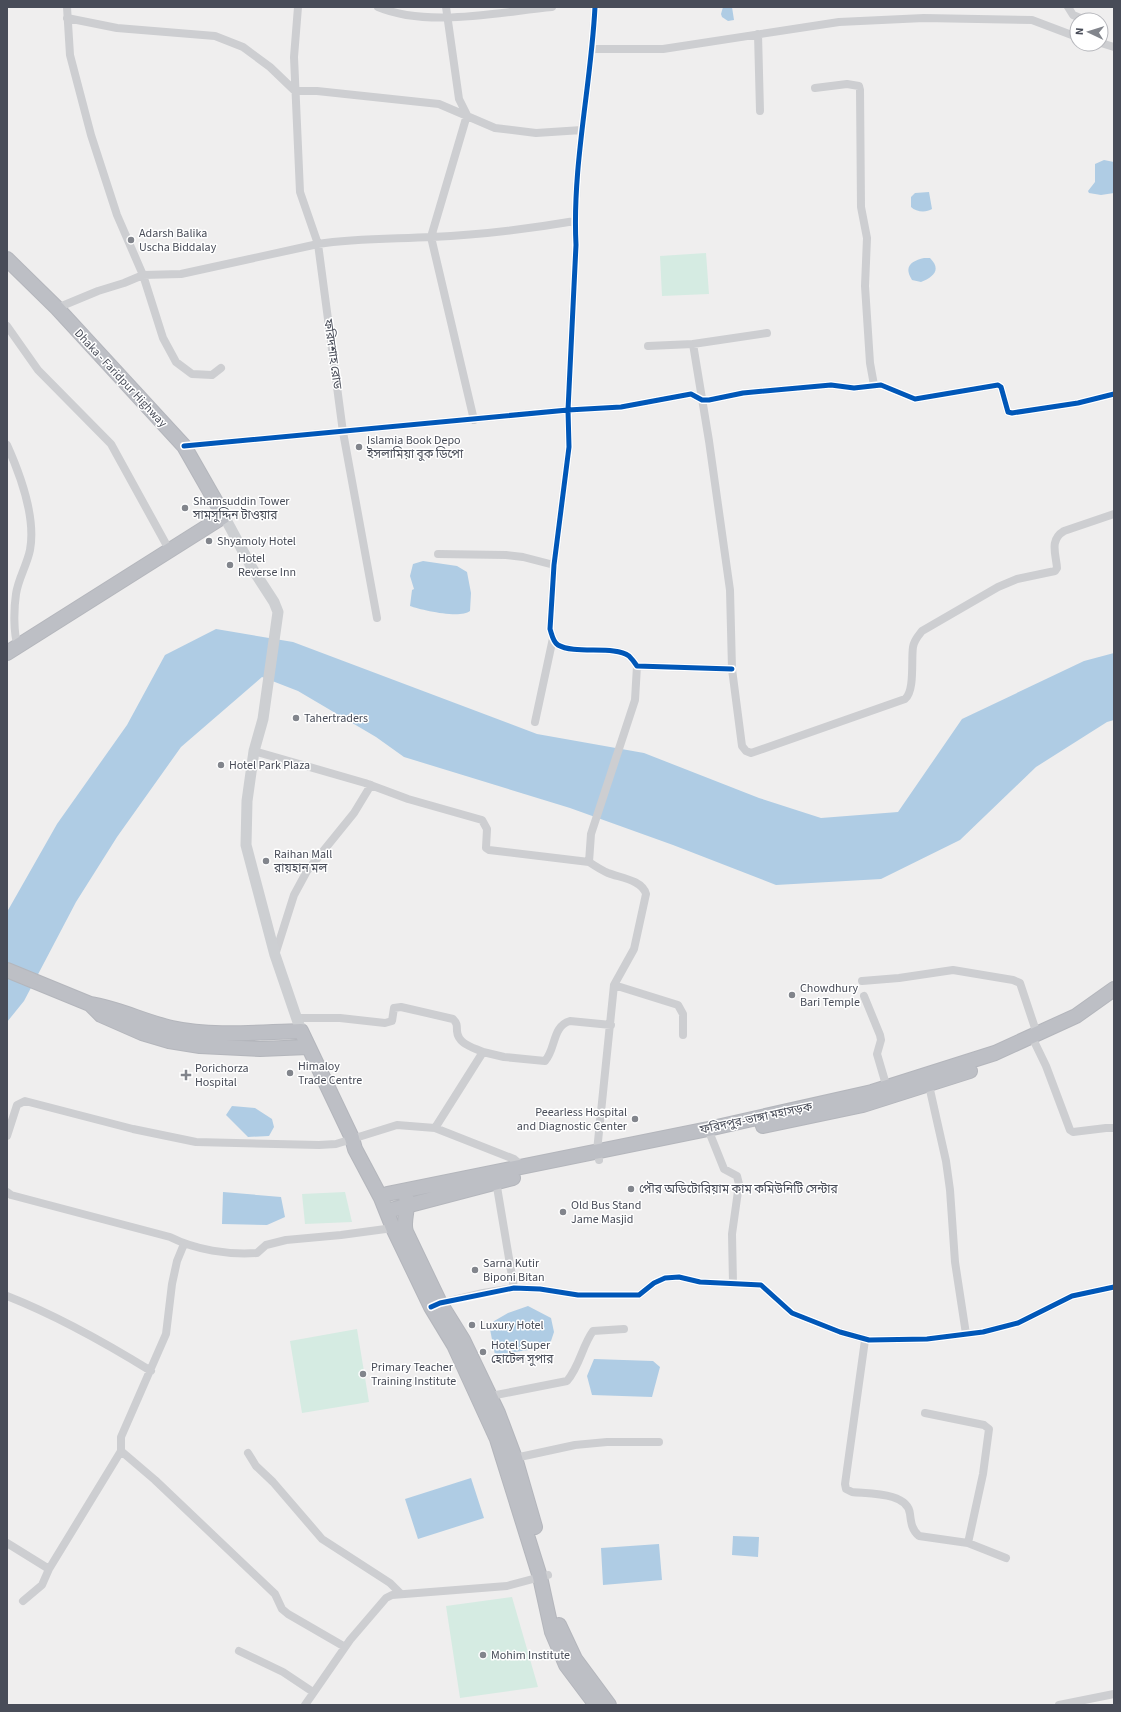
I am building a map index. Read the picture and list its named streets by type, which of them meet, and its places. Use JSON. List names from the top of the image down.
{
  "streets": {
    "highway": ["Dhaka - Faridpur Highway", "ফরিদপুর-ভাঙ্গা মহাসড়ক"],
    "street": ["ফরিদশাহ রোড"]
  },
  "places": {
    "other": [
      "Adarsh Balika Uscha Biddalay",
      "Islamia Book Depo ইসলামিয়া বুক ডিপো",
      "Shamsuddin Tower সামসুদ্দিন টাওয়ার",
      "Shyamoly Hotel",
      "Hotel Reverse Inn",
      "Tahertraders",
      "Hotel Park Plaza",
      "Raihan Mall রায়হান মল",
      "Chowdhury Bari Temple",
      "Himaloy Trade Centre",
      "Peearless Hospital and Diagnostic Center",
      "পৌর অডিটোরিয়াম কাম কমিউনিটি সেন্টার",
      "Old Bus Stand Jame Masjid",
      "Sarna Kutir Biponi Bitan",
      "Luxury Hotel",
      "Hotel Super হোটেল সুপার",
      "Primary Teacher Training Institute",
      "Mohim Institute"
    ],
    "health": ["Porichorza Hospital"]
  },
  "north": "left"
}
